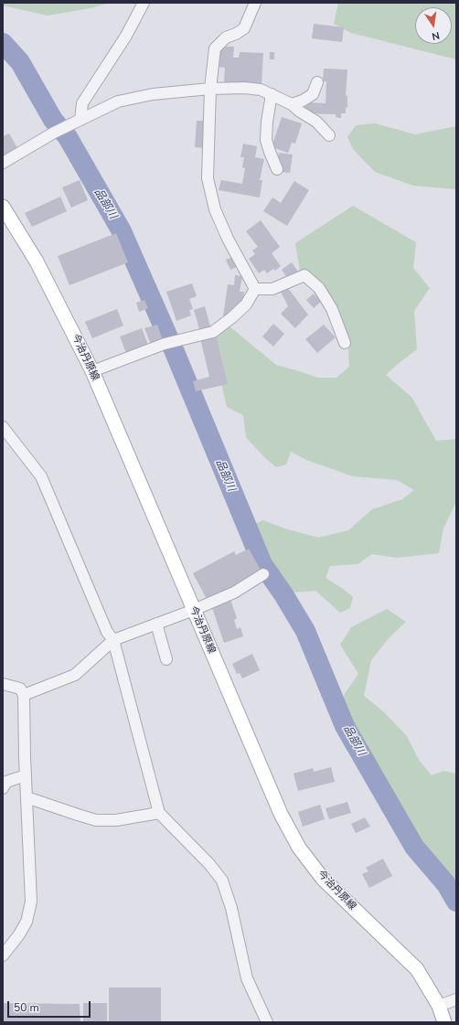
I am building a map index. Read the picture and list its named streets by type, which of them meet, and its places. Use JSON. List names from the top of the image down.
{
  "streets": {
    "main road": ["今治丹原線"]
  },
  "water": ["品部川"],
  "scale_bar": "50 m",
  "north": "bottom"
}
